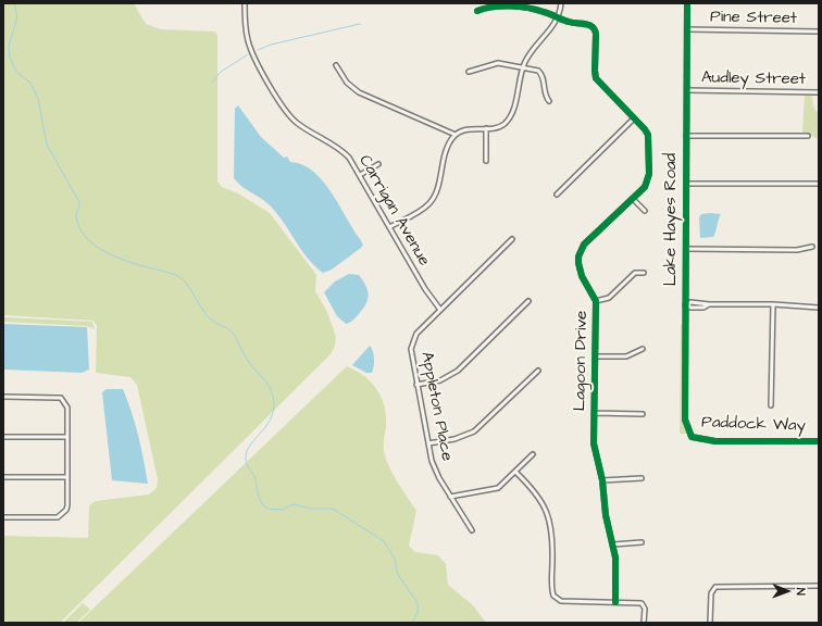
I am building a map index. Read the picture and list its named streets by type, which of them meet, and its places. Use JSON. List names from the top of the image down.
{
  "streets": {
    "street": [
      "Pine Street",
      "Audley Street",
      "Carrigan Avenue",
      "Lake Hayes Road",
      "Lagoon Drive",
      "Appleton Place",
      "Paddock Way"
    ]
  },
  "crossings": [
    ["Pine Street", "Lake Hayes Road"],
    ["Audley Street", "Lake Hayes Road"],
    ["Carrigan Avenue", "Appleton Place"],
    ["Lake Hayes Road", "Paddock Way"]
  ],
  "north": "right"
}
